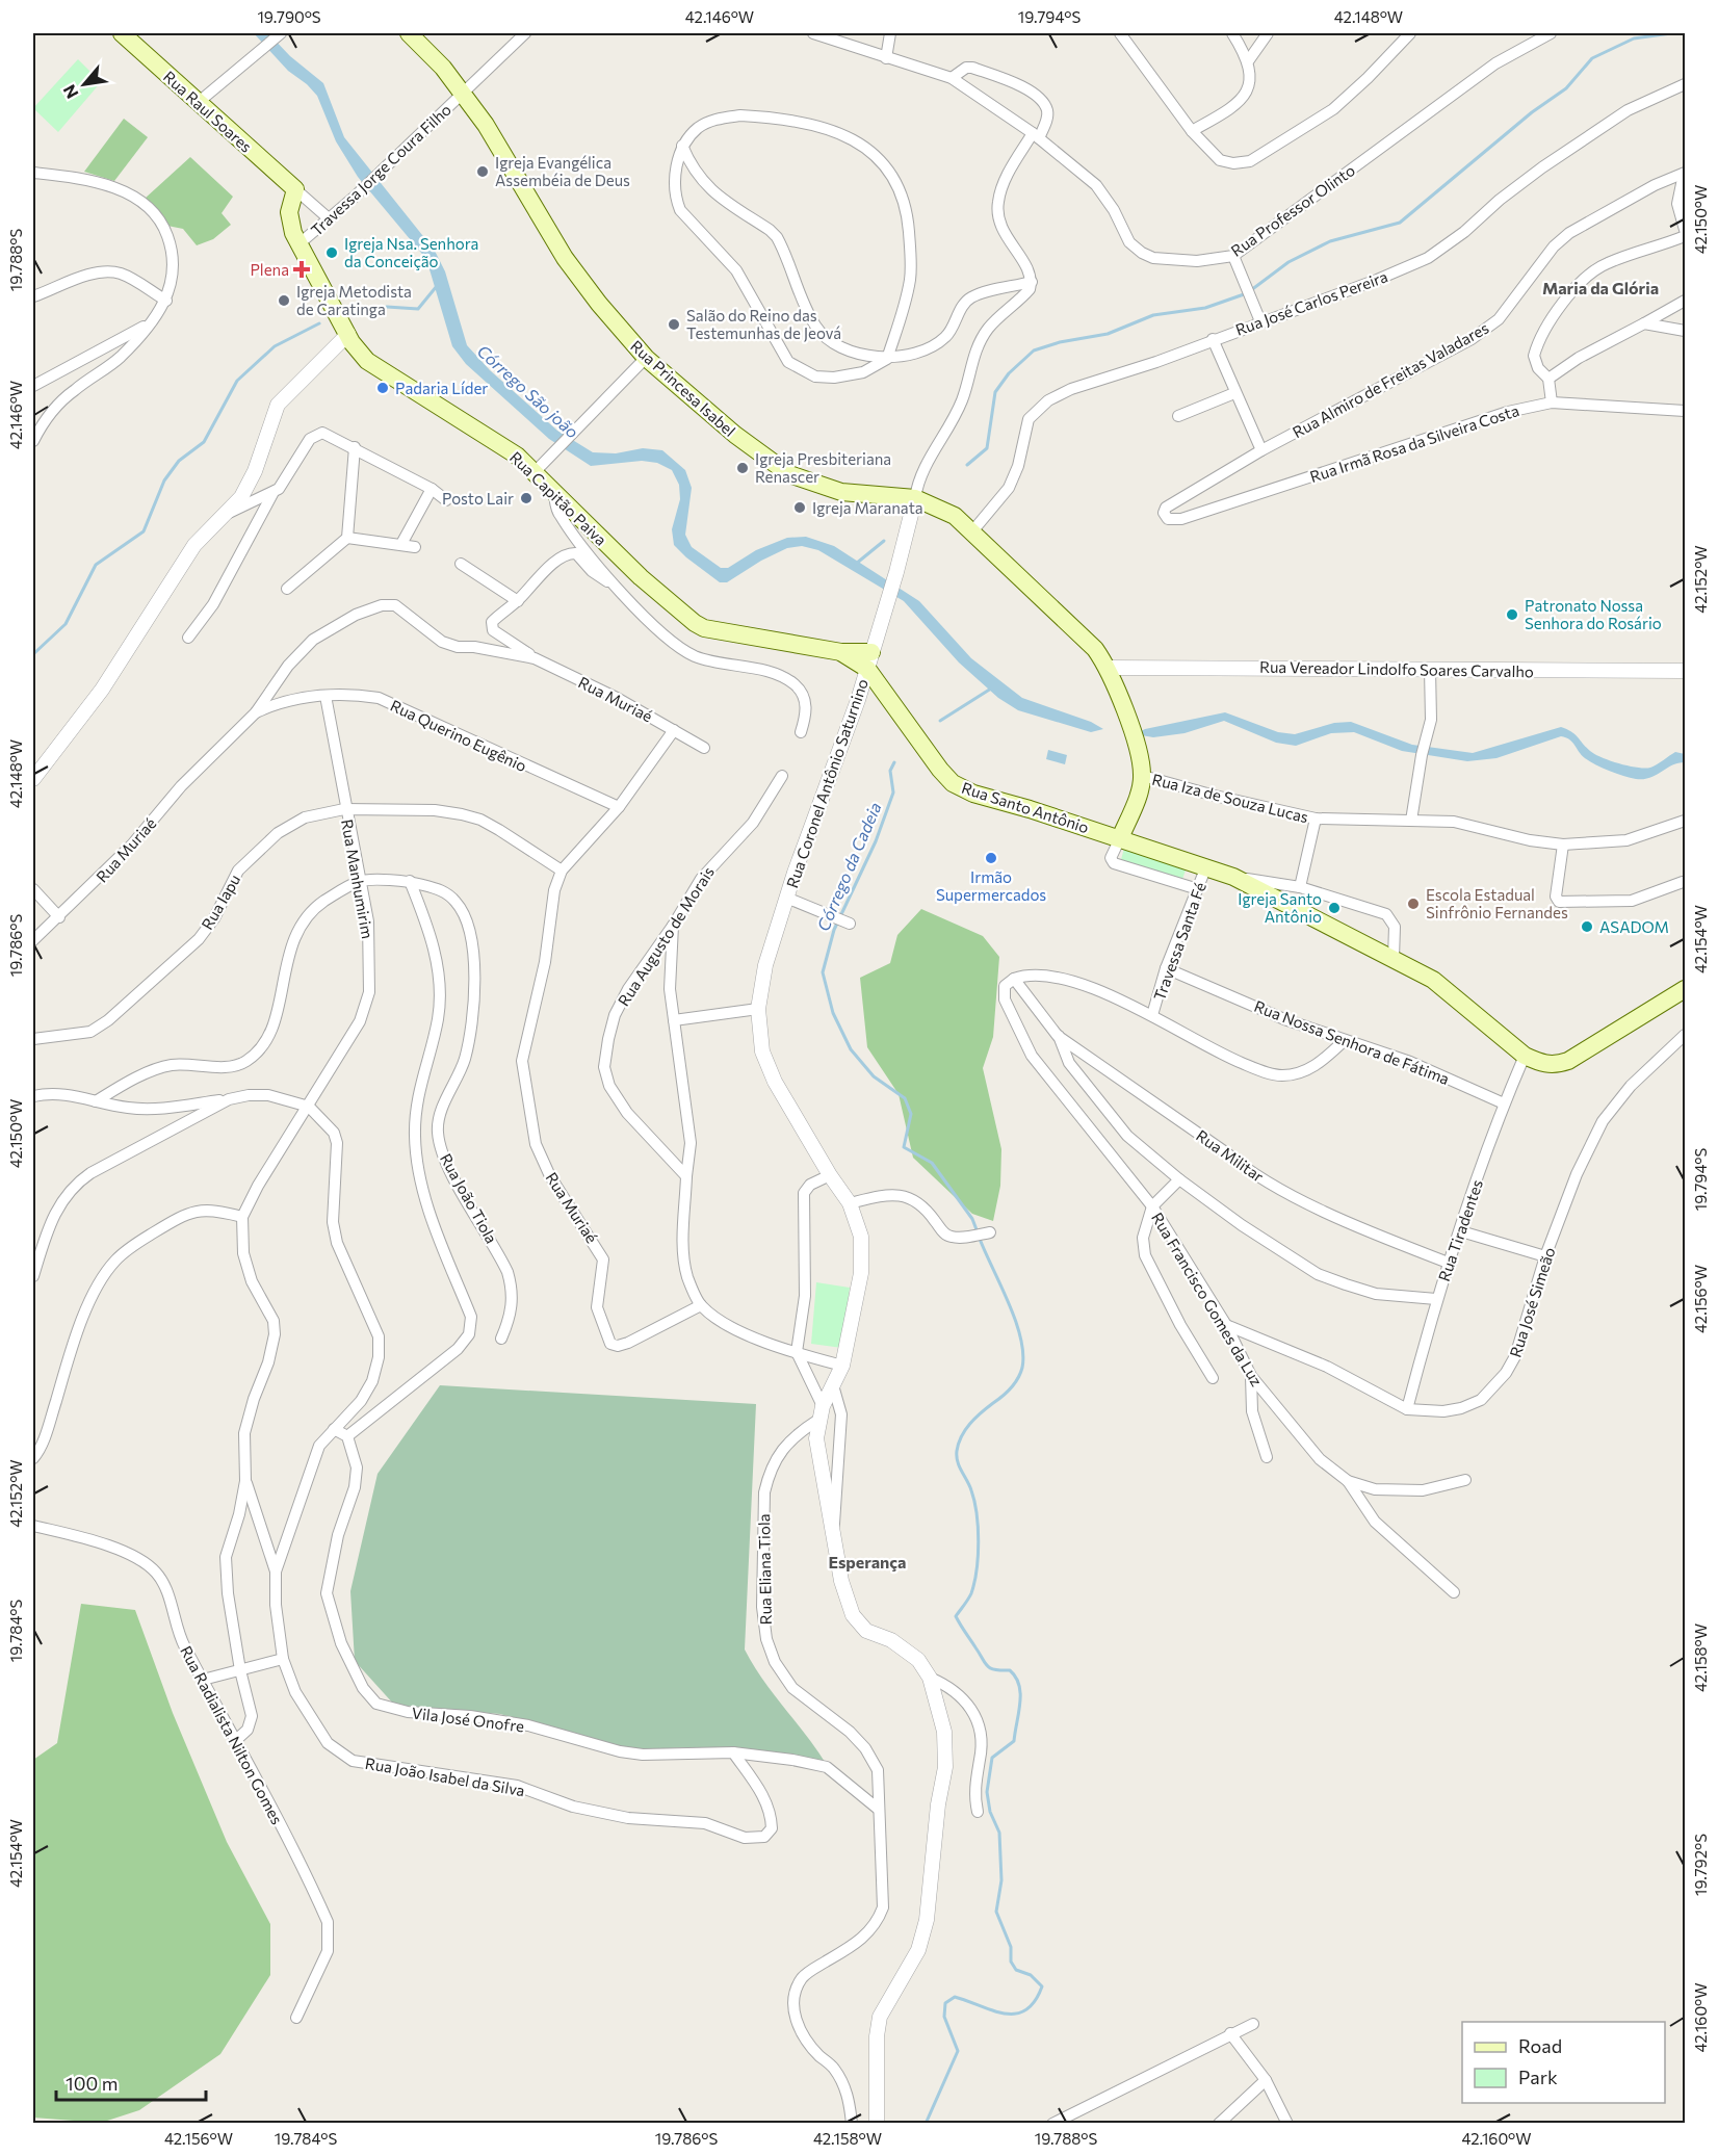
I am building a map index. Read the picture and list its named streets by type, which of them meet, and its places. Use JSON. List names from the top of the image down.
{
  "streets": {
    "main road": [
      "Rua Raul Soares",
      "Rua Princesa Isabel",
      "Rua Capitão Paiva",
      "Rua Santo Antônio"
    ],
    "street": [
      "Travessa Jorge Coura Filho",
      "Rua Professor Olinto",
      "Rua José Carlos Pereira",
      "Rua Almiro de Freitas Valadares",
      "Rua Irmã Rosa da Silveira Costa",
      "Rua Vereador Lindolfo Soares Carvalho",
      "Rua Muriaé",
      "Rua Querino Eugênio",
      "Rua Coronel Antônio Saturnino",
      "Rua Iza de Souza Lucas",
      "Rua Manhumirim",
      "Rua Iapu",
      "Rua Augusto de Morais",
      "Travessa Santa Fé",
      "Rua Nossa Senhora de Fátima",
      "Rua Militar",
      "Rua João Tiola",
      "Rua Tiradentes",
      "Rua Francisco Gomes da Luz",
      "Rua José Simeão",
      "Rua Eliana Tiola",
      "Vila José Onofre",
      "Rua Radialista Nilton Gomes",
      "Rua João Isabel da Silva"
    ]
  },
  "crossings": [
    ["Rua Raul Soares", "Rua Capitão Paiva"],
    ["Travessa Jorge Coura Filho", "Rua Princesa Isabel"],
    ["Travessa Jorge Coura Filho", "Rua Capitão Paiva"],
    ["Rua José Carlos Pereira", "Rua Princesa Isabel"],
    ["Rua Almiro de Freitas Valadares", "Rua Irmã Rosa da Silveira Costa"],
    ["Rua Princesa Isabel", "Rua Vereador Lindolfo Soares Carvalho"],
    ["Rua Princesa Isabel", "Rua Coronel Antônio Saturnino"],
    ["Rua Princesa Isabel", "Rua Iza de Souza Lucas"],
    ["Rua Capitão Paiva", "Rua Coronel Antônio Saturnino"],
    ["Rua Capitão Paiva", "Rua Santo Antônio"],
    ["Rua Muriaé", "Rua Querino Eugênio"],
    ["Rua Muriaé", "Rua Iapu"],
    ["Rua Querino Eugênio", "Rua Manhumirim"],
    ["Rua Coronel Antônio Saturnino", "Rua Santo Antônio"],
    ["Rua Coronel Antônio Saturnino", "Rua Eliana Tiola"],
    ["Rua Santo Antônio", "Travessa Santa Fé"],
    ["Rua Santo Antônio", "Rua Tiradentes"],
    ["Rua Manhumirim", "Rua Iapu"],
    ["Rua Manhumirim", "Rua João Tiola"],
    ["Rua Manhumirim", "Rua João Isabel da Silva"],
    ["Travessa Santa Fé", "Rua Nossa Senhora de Fátima"],
    ["Rua Nossa Senhora de Fátima", "Rua Tiradentes"],
    ["Rua Militar", "Rua Tiradentes"],
    ["Rua Tiradentes", "Rua José Simeão"],
    ["Rua Francisco Gomes da Luz", "Rua José Simeão"],
    ["Rua Eliana Tiola", "Vila José Onofre"],
    ["Vila José Onofre", "Rua João Isabel da Silva"]
  ],
  "districts": ["Maria da Glória", "Esperança"],
  "water": ["Córrego São joão", "Córrego da Cadeia"],
  "places": {
    "other": [
      "Igreja Evangélica Assembéia de Deus",
      "Igreja Nsa. Senhora da Conceição",
      "Igreja Metodista de Caratinga",
      "Salão do Reino das Testemunhas de Jeová",
      "Padaria Líder",
      "Igreja Presbiteriana Renascer",
      "Posto Lair",
      "Igreja Maranata",
      "Patronato Nossa Senhora do Rosário",
      "Irmão Supermercados",
      "Escola Estadual Sinfrônio Fernandes",
      "Igreja Santo Antônio",
      "ASADOM"
    ],
    "health": ["Plena"]
  },
  "legend": ["Road", "Park"],
  "scale_bar": "100 m",
  "north": "bottom left",
  "coordinates": [
    "19.790°S",
    "42.146°W",
    "19.794°S",
    "42.148°W",
    "42.150°W",
    "19.788°S",
    "42.152°W",
    "42.154°W",
    "19.786°S",
    "42.156°W",
    "19.784°S",
    "42.158°W",
    "19.792°S",
    "42.160°W"
  ]
}
